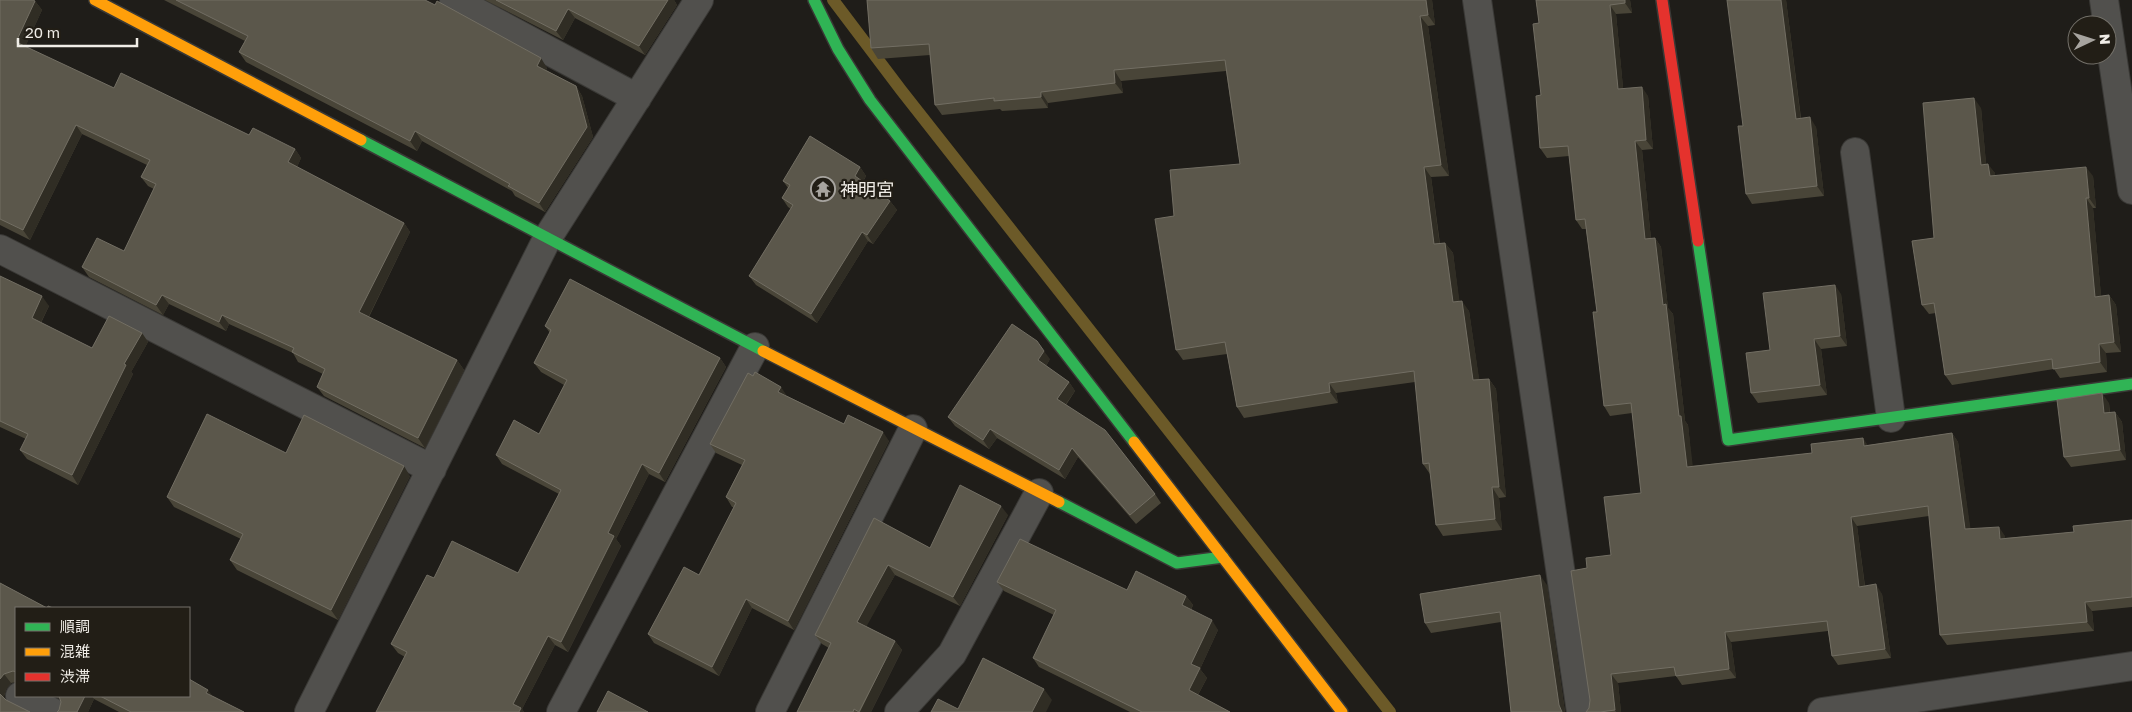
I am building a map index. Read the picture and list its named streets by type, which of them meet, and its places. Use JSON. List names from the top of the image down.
{
  "places": {
    "temple": ["神明宮"]
  },
  "legend": ["順調", "混雑", "渋滞"],
  "scale_bar": "20 m",
  "north": "right"
}
